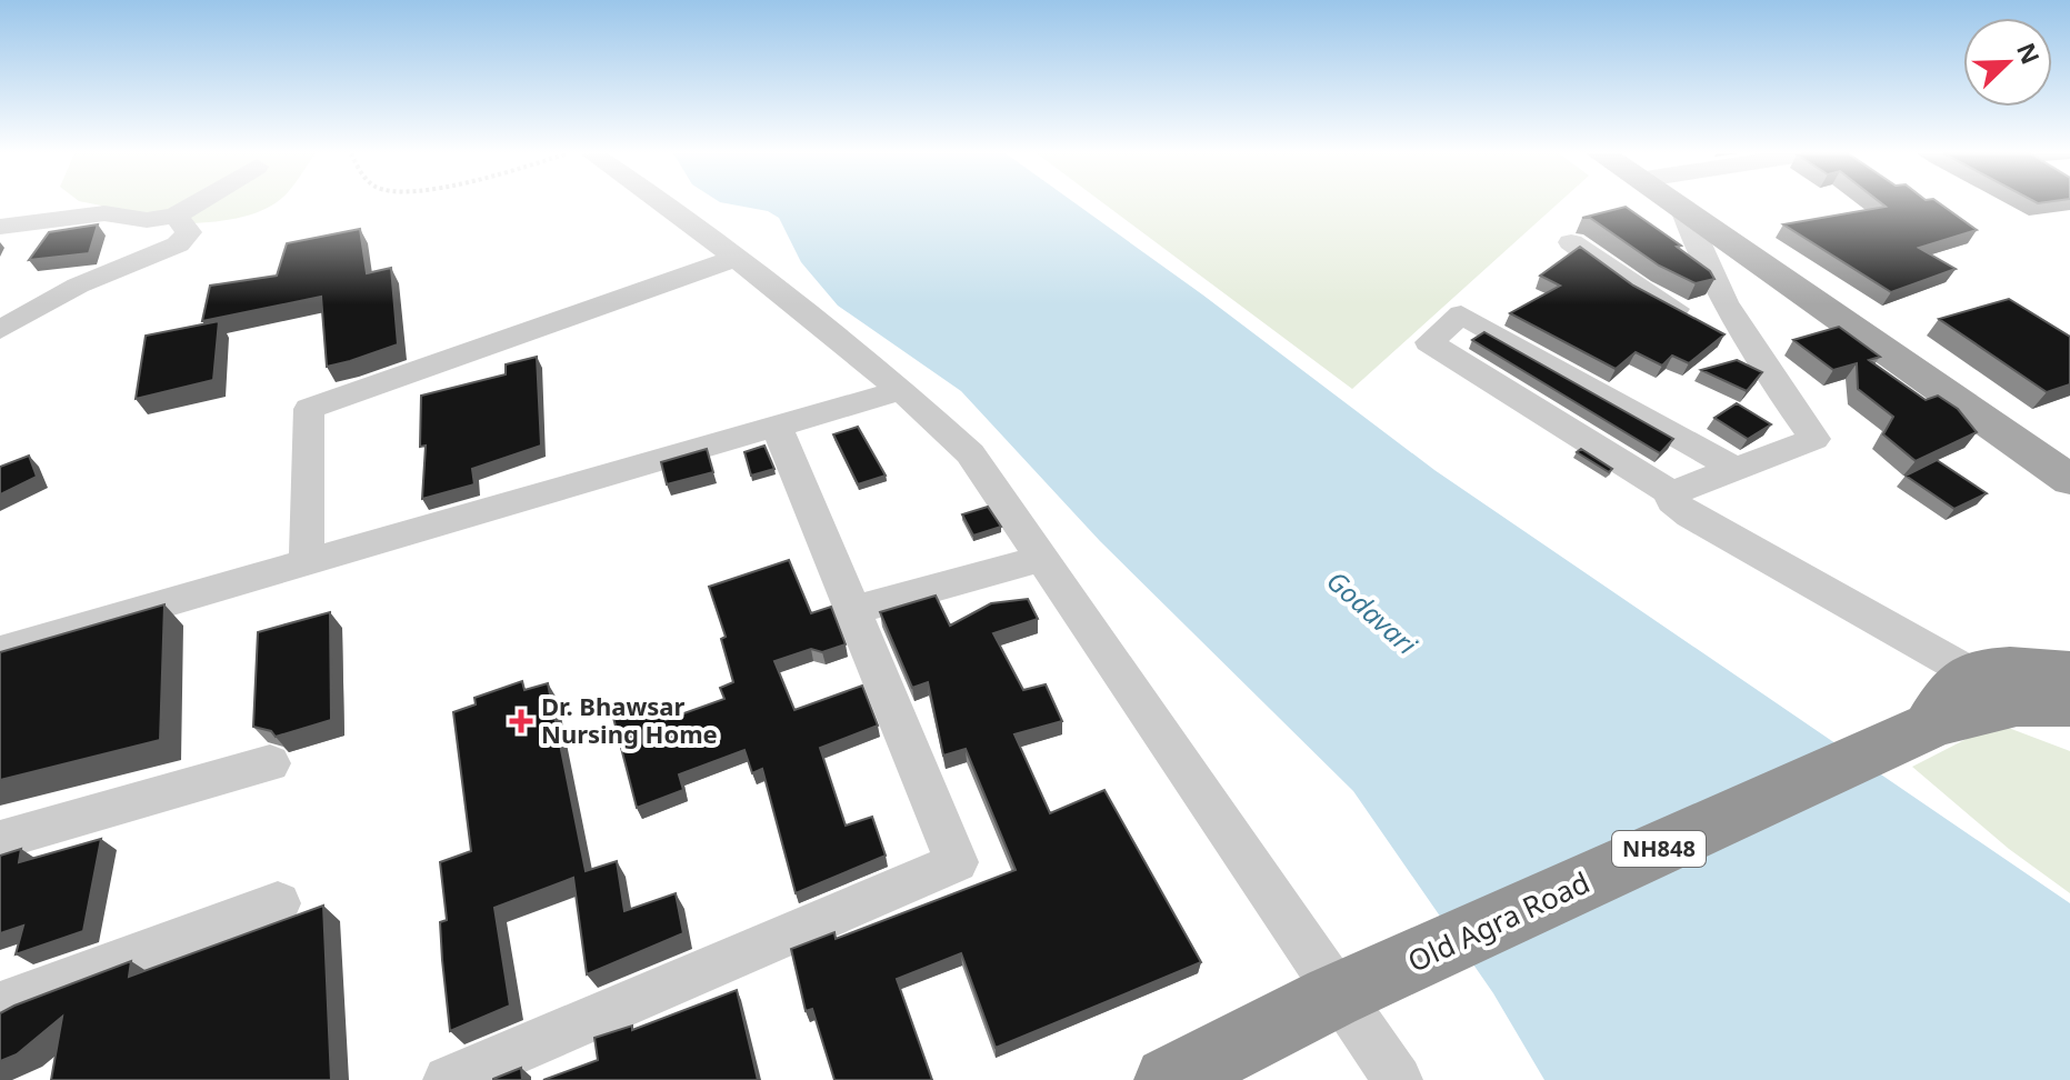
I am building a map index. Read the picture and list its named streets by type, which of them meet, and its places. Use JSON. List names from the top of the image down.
{
  "streets": {
    "highway": ["NH848", "Old Agra Road"]
  },
  "water": ["Godavari"],
  "places": {
    "health": ["Dr. Bhawsar Nursing Home"]
  },
  "north": "top right"
}
